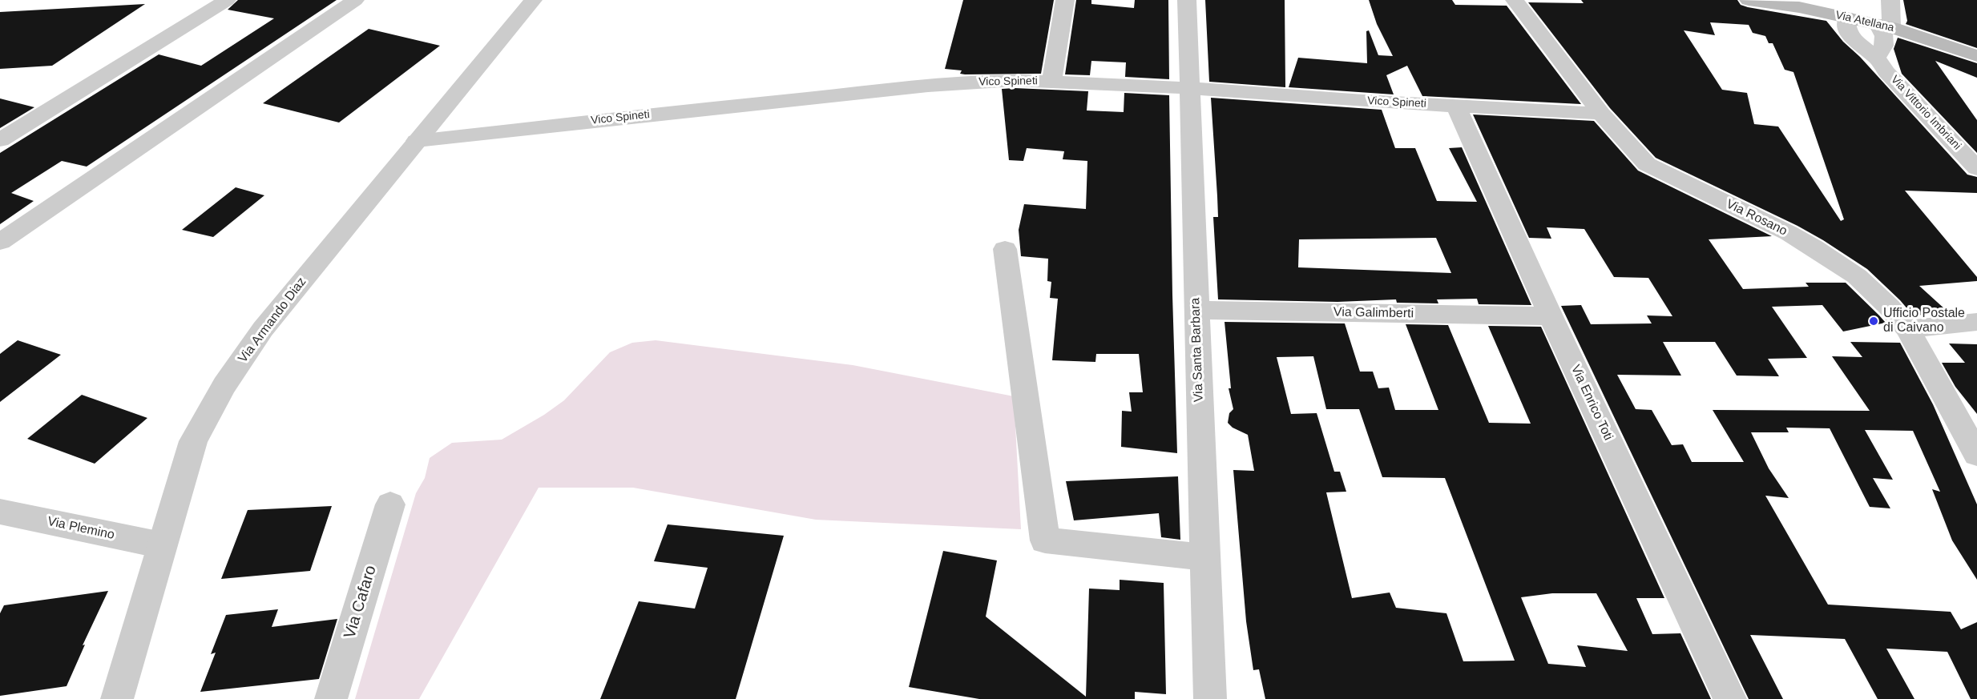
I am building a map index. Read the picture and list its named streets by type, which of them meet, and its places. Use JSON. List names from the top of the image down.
{
  "streets": {
    "main road": ["Via Atellana"],
    "street": [
      "Vico Spineti",
      "Via Vittorio Imbriani",
      "Via Rosano",
      "Via Galimberti",
      "Via Armando Diaz",
      "Via Santa Barbara",
      "Via Enrico Toti",
      "Via Plemino",
      "Via Cafaro"
    ]
  },
  "crossings": [
    ["Via Atellana", "Via Vittorio Imbriani"],
    ["Vico Spineti", "Via Rosano"],
    ["Vico Spineti", "Via Armando Diaz"],
    ["Vico Spineti", "Via Santa Barbara"],
    ["Vico Spineti", "Via Enrico Toti"],
    ["Via Galimberti", "Via Santa Barbara"],
    ["Via Galimberti", "Via Enrico Toti"],
    ["Via Armando Diaz", "Via Plemino"]
  ],
  "places": ["Ufficio Postale di Caivano"]
}
